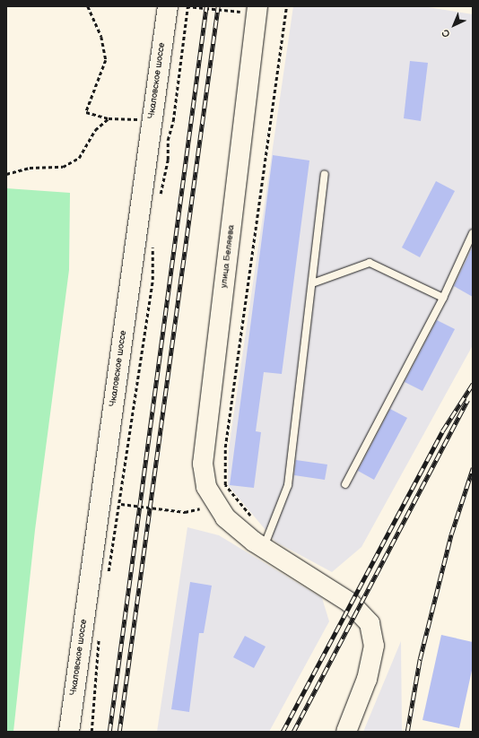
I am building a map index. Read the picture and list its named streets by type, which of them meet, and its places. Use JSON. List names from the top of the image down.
{
  "streets": {
    "street": ["Чкаловское шоссе", "улица Беляева"]
  },
  "north": "bottom left"
}
